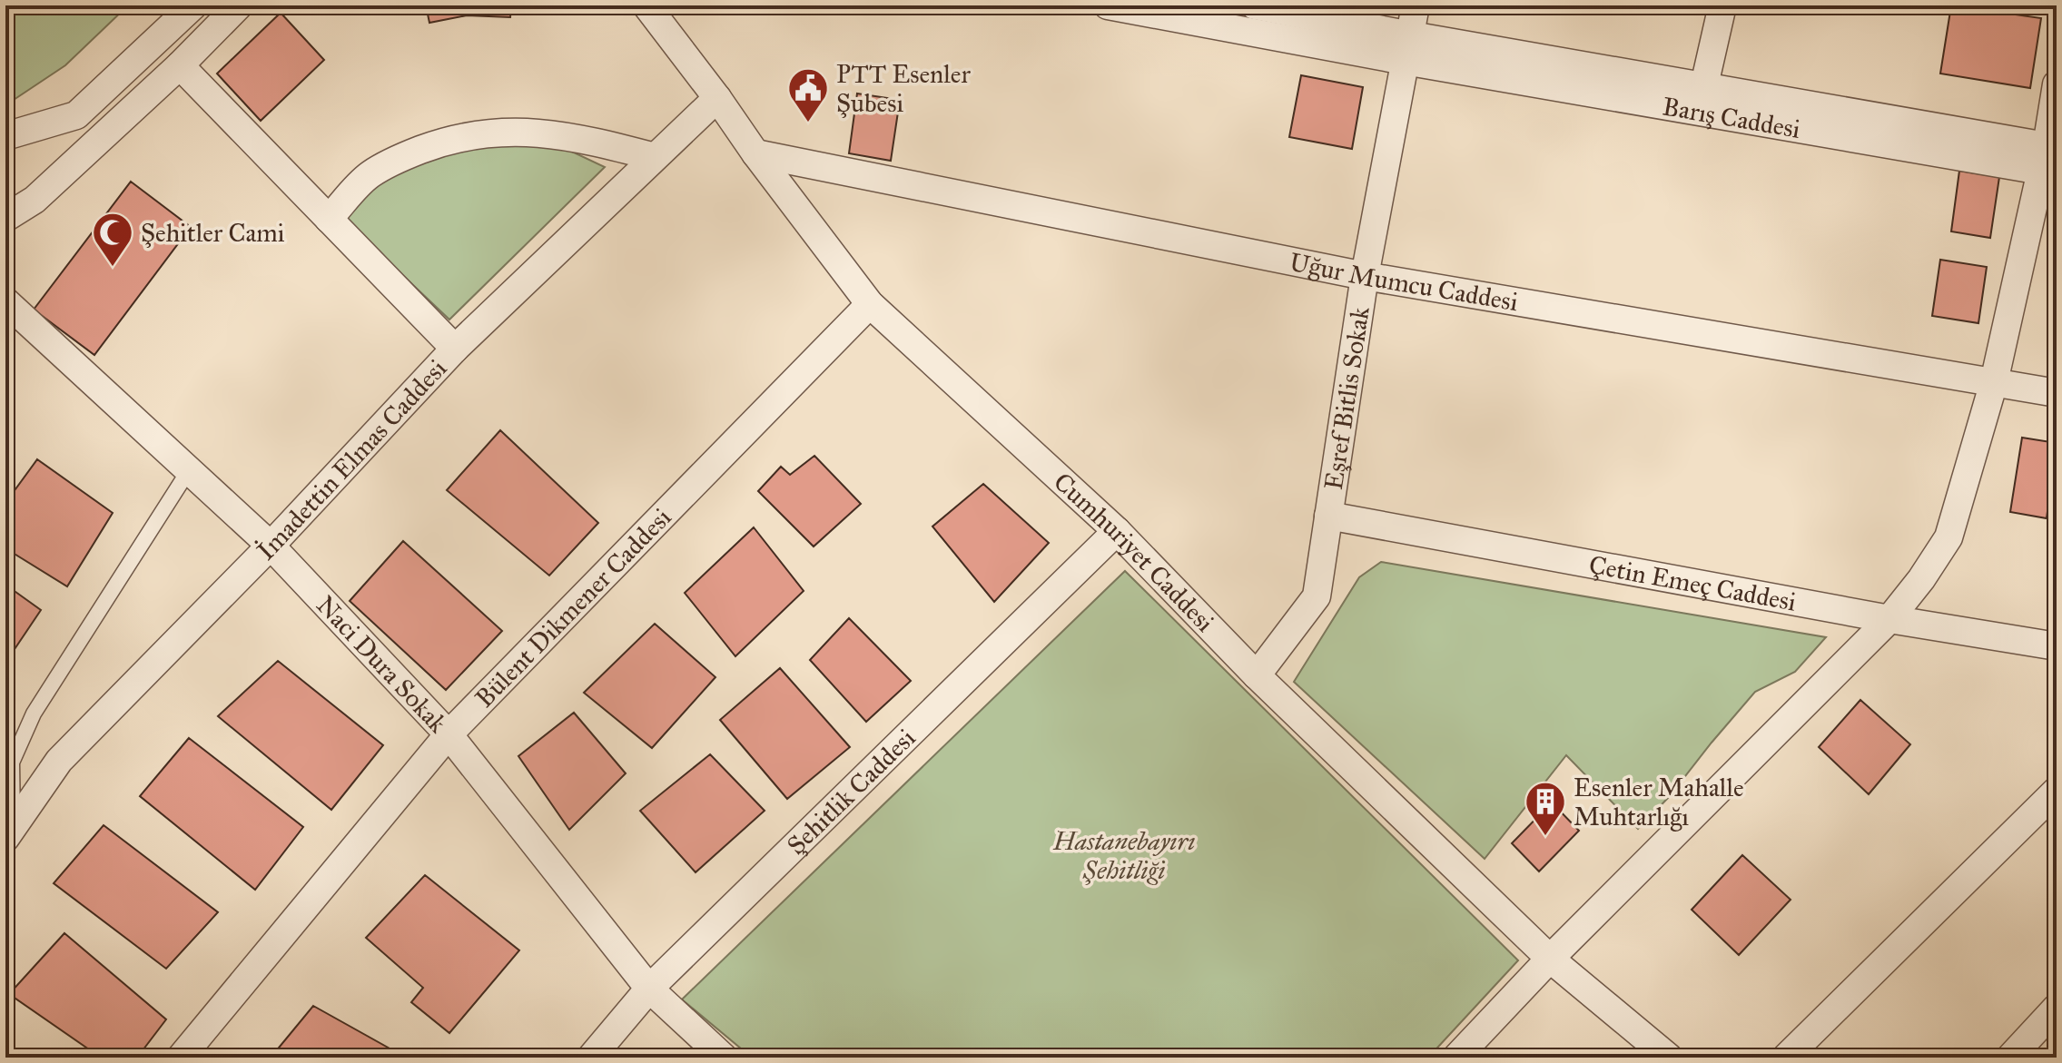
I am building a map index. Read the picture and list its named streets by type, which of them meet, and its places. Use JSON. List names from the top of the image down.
{
  "streets": {
    "street": [
      "Barış Caddesi",
      "Uğur Mumcu Caddesi",
      "Eşref Bitlis Sokak",
      "İmadettin Elmas Caddesi",
      "Cumhuriyet Caddesi",
      "Çetin Emeç Caddesi",
      "Bülent Dikmener Caddesi",
      "Naci Dura Sokak",
      "Şehitlik Caddesi"
    ]
  },
  "crossings": [
    ["Barış Caddesi", "Eşref Bitlis Sokak"],
    ["Uğur Mumcu Caddesi", "Eşref Bitlis Sokak"],
    ["Uğur Mumcu Caddesi", "Cumhuriyet Caddesi"],
    ["Eşref Bitlis Sokak", "Cumhuriyet Caddesi"],
    ["Eşref Bitlis Sokak", "Çetin Emeç Caddesi"],
    ["İmadettin Elmas Caddesi", "Cumhuriyet Caddesi"],
    ["İmadettin Elmas Caddesi", "Naci Dura Sokak"],
    ["Cumhuriyet Caddesi", "Bülent Dikmener Caddesi"],
    ["Cumhuriyet Caddesi", "Şehitlik Caddesi"],
    ["Bülent Dikmener Caddesi", "Naci Dura Sokak"],
    ["Naci Dura Sokak", "Şehitlik Caddesi"]
  ],
  "parks": ["Hastanebayırı Şehitliği"],
  "places": {
    "public building": ["PTT Esenler Şubesi"],
    "mosque": ["Şehitler Cami"],
    "building": ["Esenler Mahalle Muhtarlığı"]
  }
}
